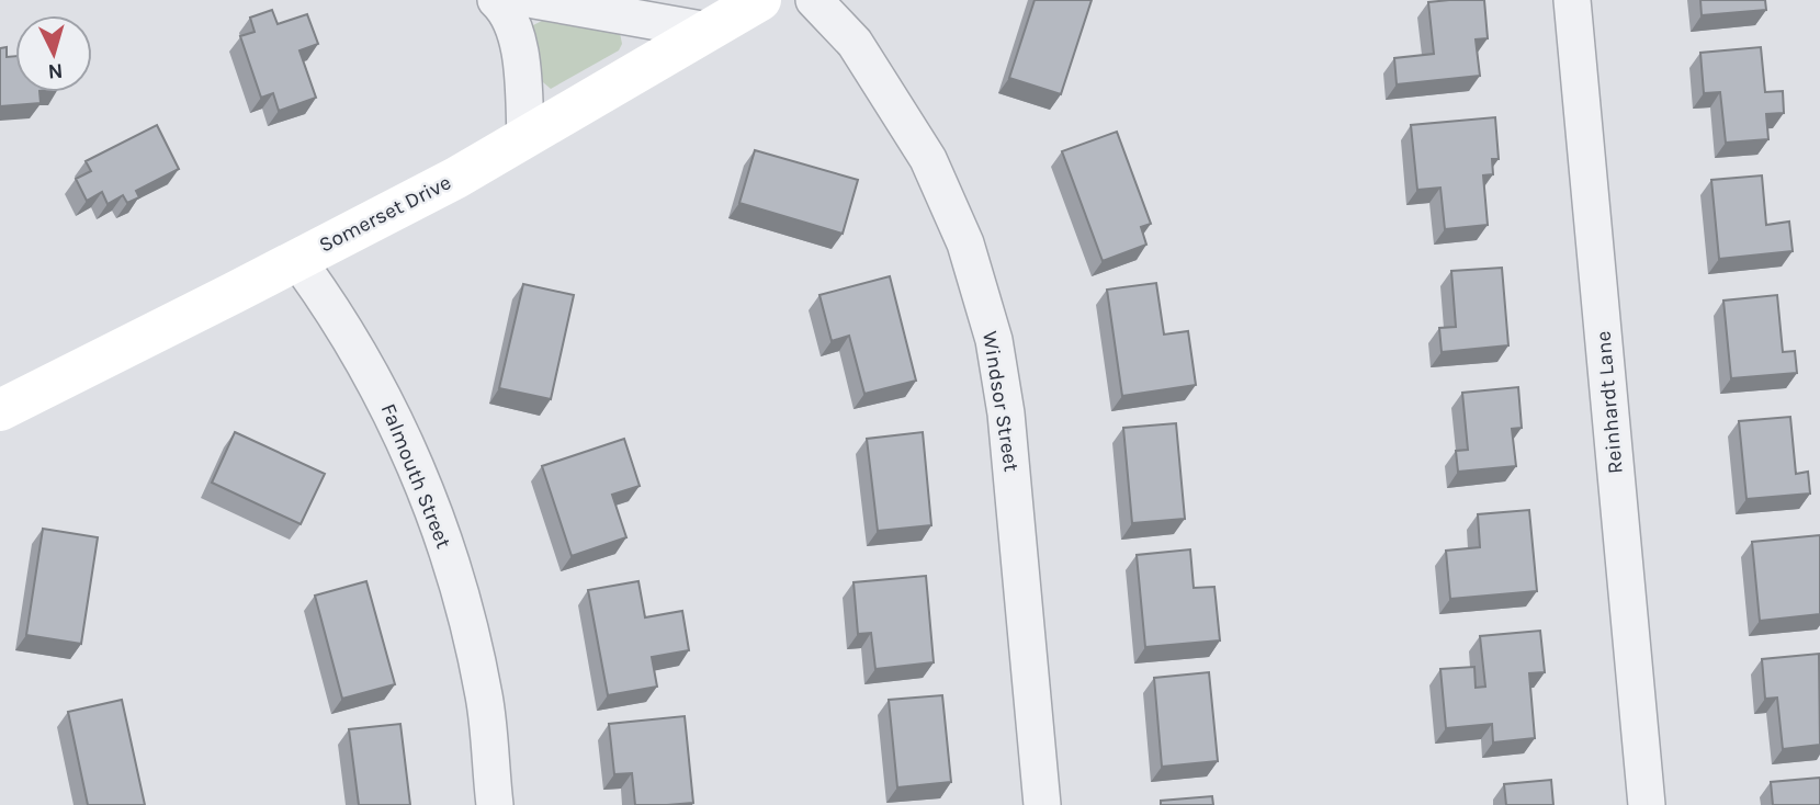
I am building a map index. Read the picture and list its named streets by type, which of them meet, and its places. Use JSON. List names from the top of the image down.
{
  "streets": {
    "street": [
      "Somerset Drive",
      "Windsor Street",
      "Reinhardt Lane",
      "Falmouth Street"
    ]
  },
  "crossings": [
    ["Somerset Drive", "Falmouth Street"]
  ],
  "north": "bottom"
}
